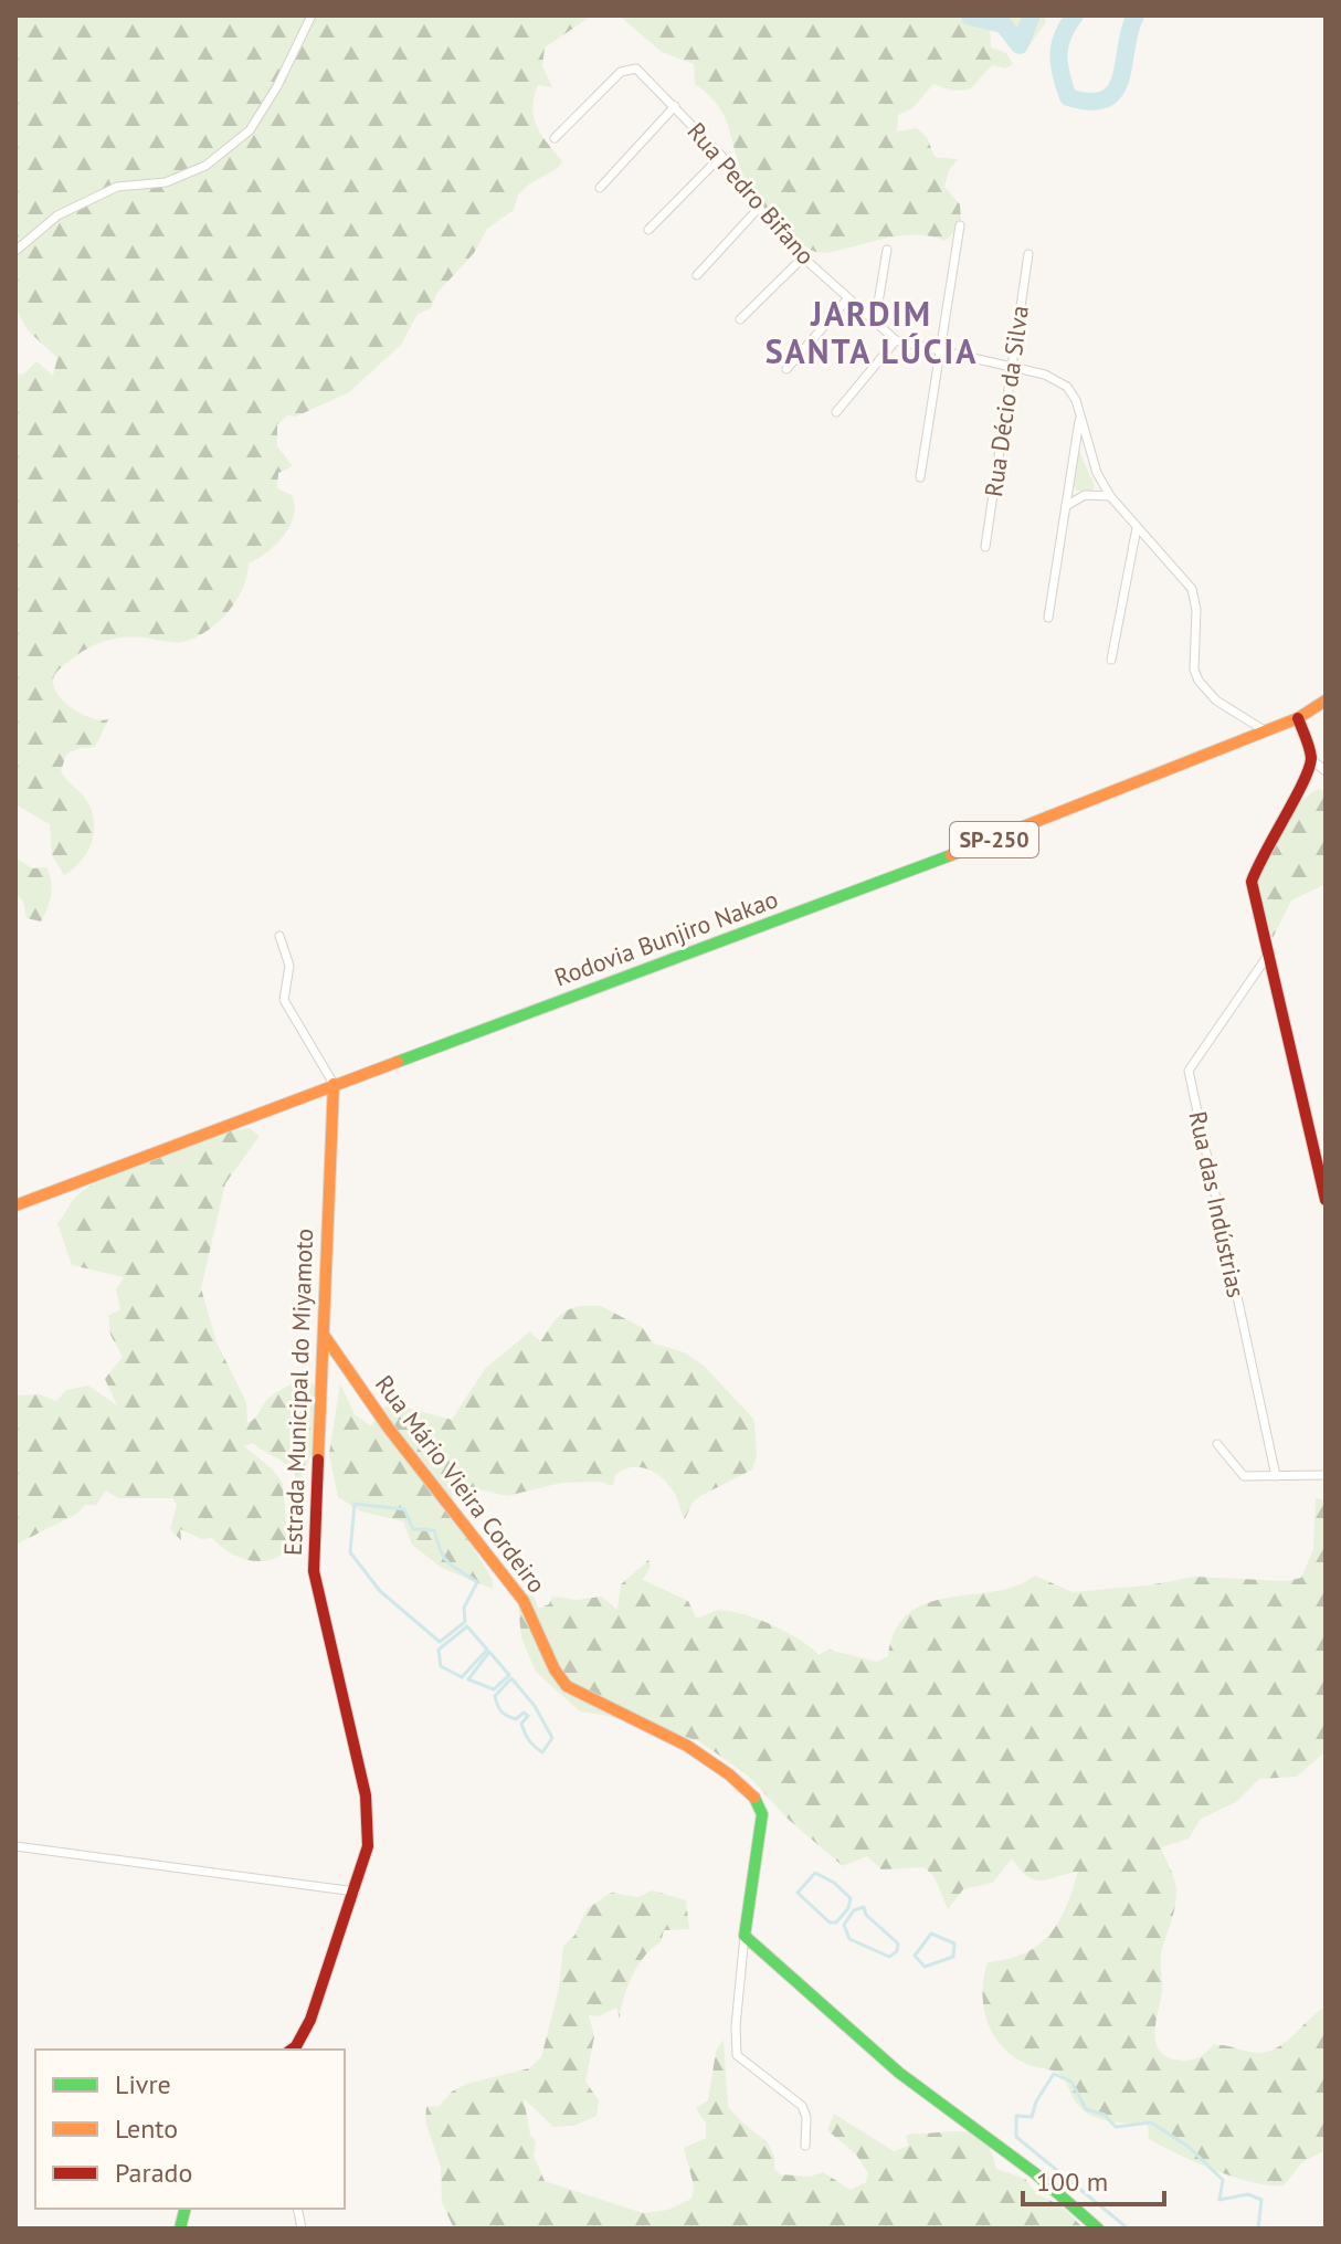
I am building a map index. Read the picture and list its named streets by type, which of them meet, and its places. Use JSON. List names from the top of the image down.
{
  "streets": {
    "street": [
      "Rua Pedro Bifano",
      "Rua Décio da Silva",
      "SP-250",
      "Rodovia Bunjiro Nakao",
      "Rua das Indústrias",
      "Estrada Municipal do Miyamoto",
      "Rua Mário Vieira Cordeiro"
    ]
  },
  "crossings": [
    ["Rua Pedro Bifano", "Rua Décio da Silva"],
    ["Rua Pedro Bifano", "Rodovia Bunjiro Nakao"],
    ["Rodovia Bunjiro Nakao", "Estrada Municipal do Miyamoto"],
    ["Estrada Municipal do Miyamoto", "Rua Mário Vieira Cordeiro"]
  ],
  "districts": ["JARDIM SANTA LÚCIA"],
  "legend": ["Livre", "Lento", "Parado"],
  "scale_bar": "100 m"
}
